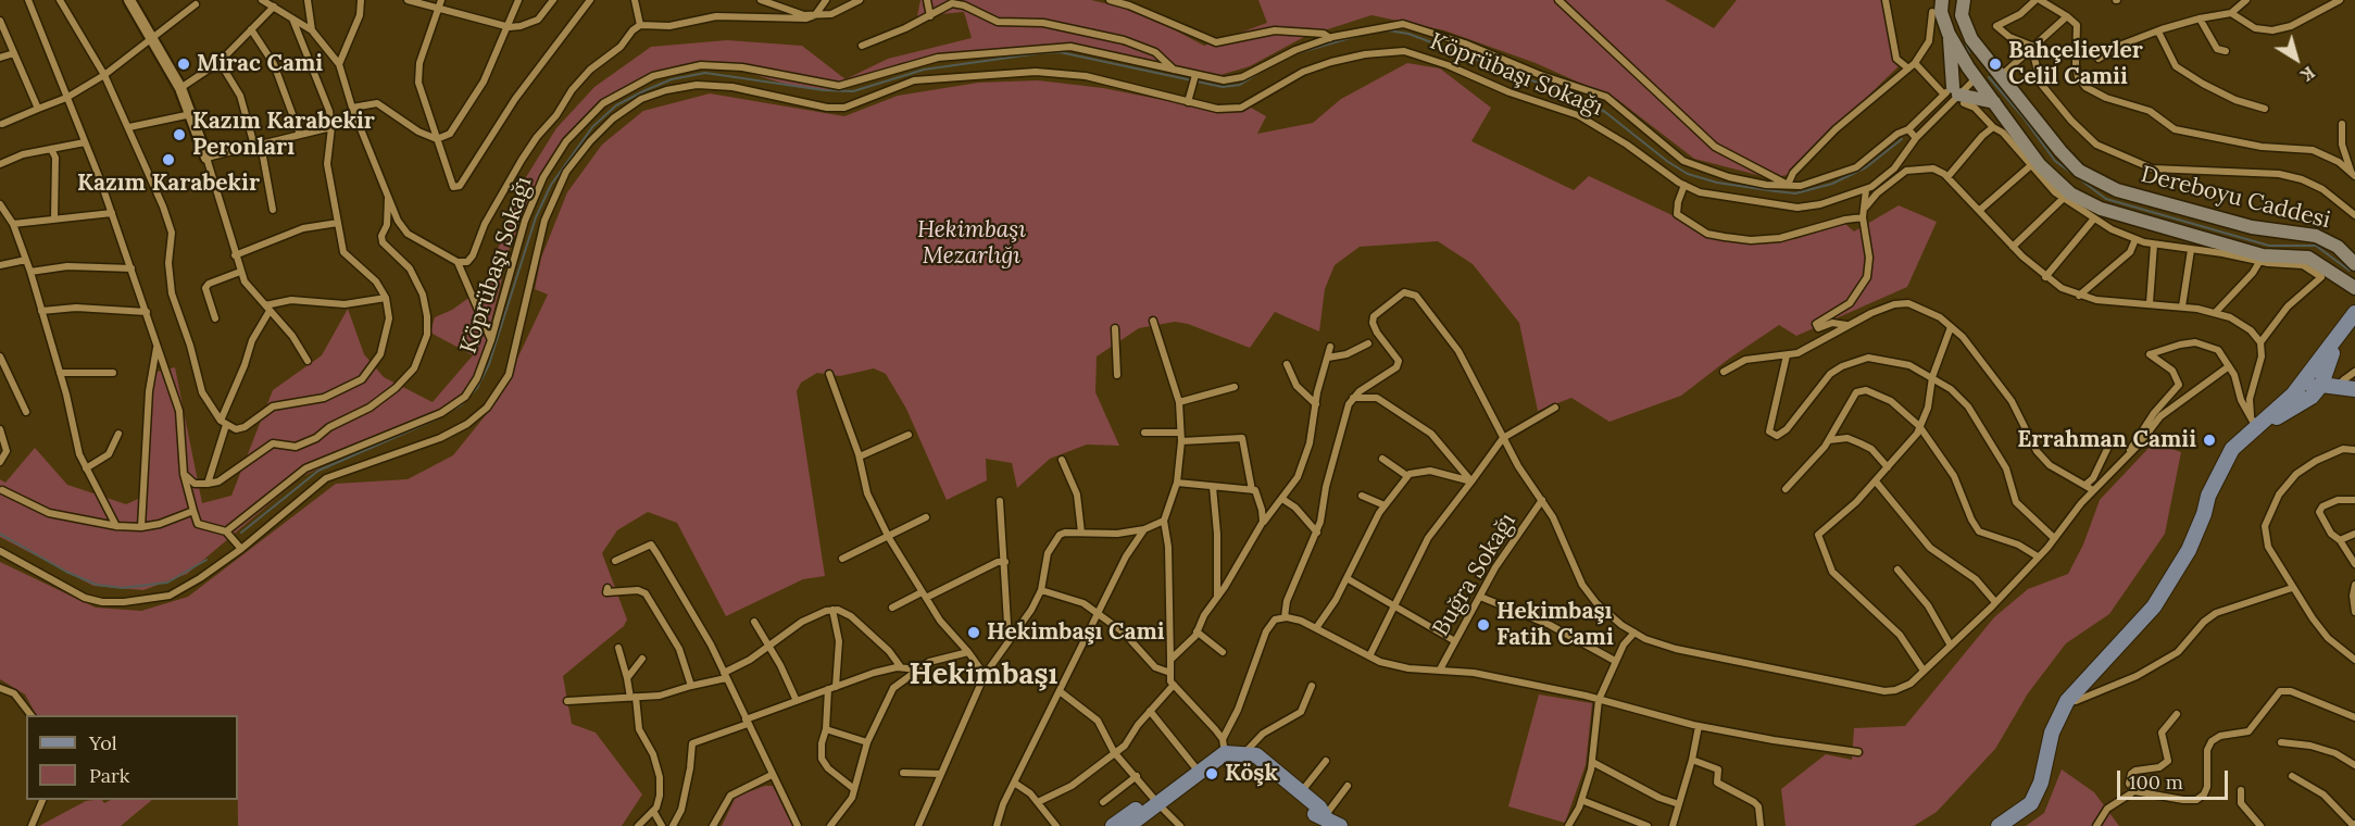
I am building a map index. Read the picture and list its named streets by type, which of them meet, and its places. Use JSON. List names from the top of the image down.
{
  "streets": {
    "main road": ["Dereboyu Caddesi"],
    "street": ["Köprübaşı Sokağı", "Buğra Sokağı"]
  },
  "districts": ["Hekimbaşı"],
  "parks": ["Hekimbaşı Mezarlığı"],
  "places": [
    "Mirac Cami",
    "Bahçelievler Celil Camii",
    "Kazım Karabekir Peronları",
    "Kazım Karabekir",
    "Errahman Camii",
    "Hekimbaşı Fatih Cami",
    "Hekimbaşı Cami",
    "Köşk"
  ],
  "legend": ["Yol", "Park"],
  "scale_bar": "100 m",
  "north": "bottom right"
}
